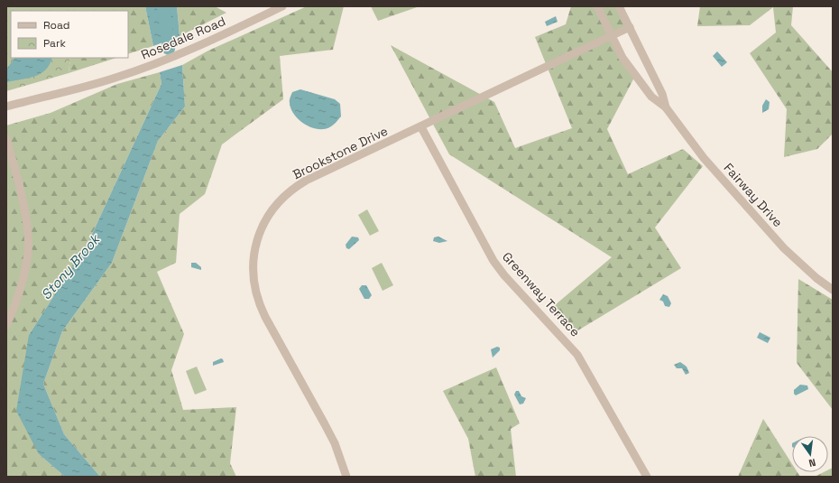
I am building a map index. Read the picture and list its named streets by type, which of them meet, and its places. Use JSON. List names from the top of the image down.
{
  "streets": {
    "street": [
      "Rosedale Road",
      "Brookstone Drive",
      "Fairway Drive",
      "Greenway Terrace"
    ]
  },
  "crossings": [
    ["Brookstone Drive", "Fairway Drive"],
    ["Brookstone Drive", "Greenway Terrace"]
  ],
  "water": ["Stony Brook"],
  "legend": ["Road", "Park"],
  "north": "bottom"
}
